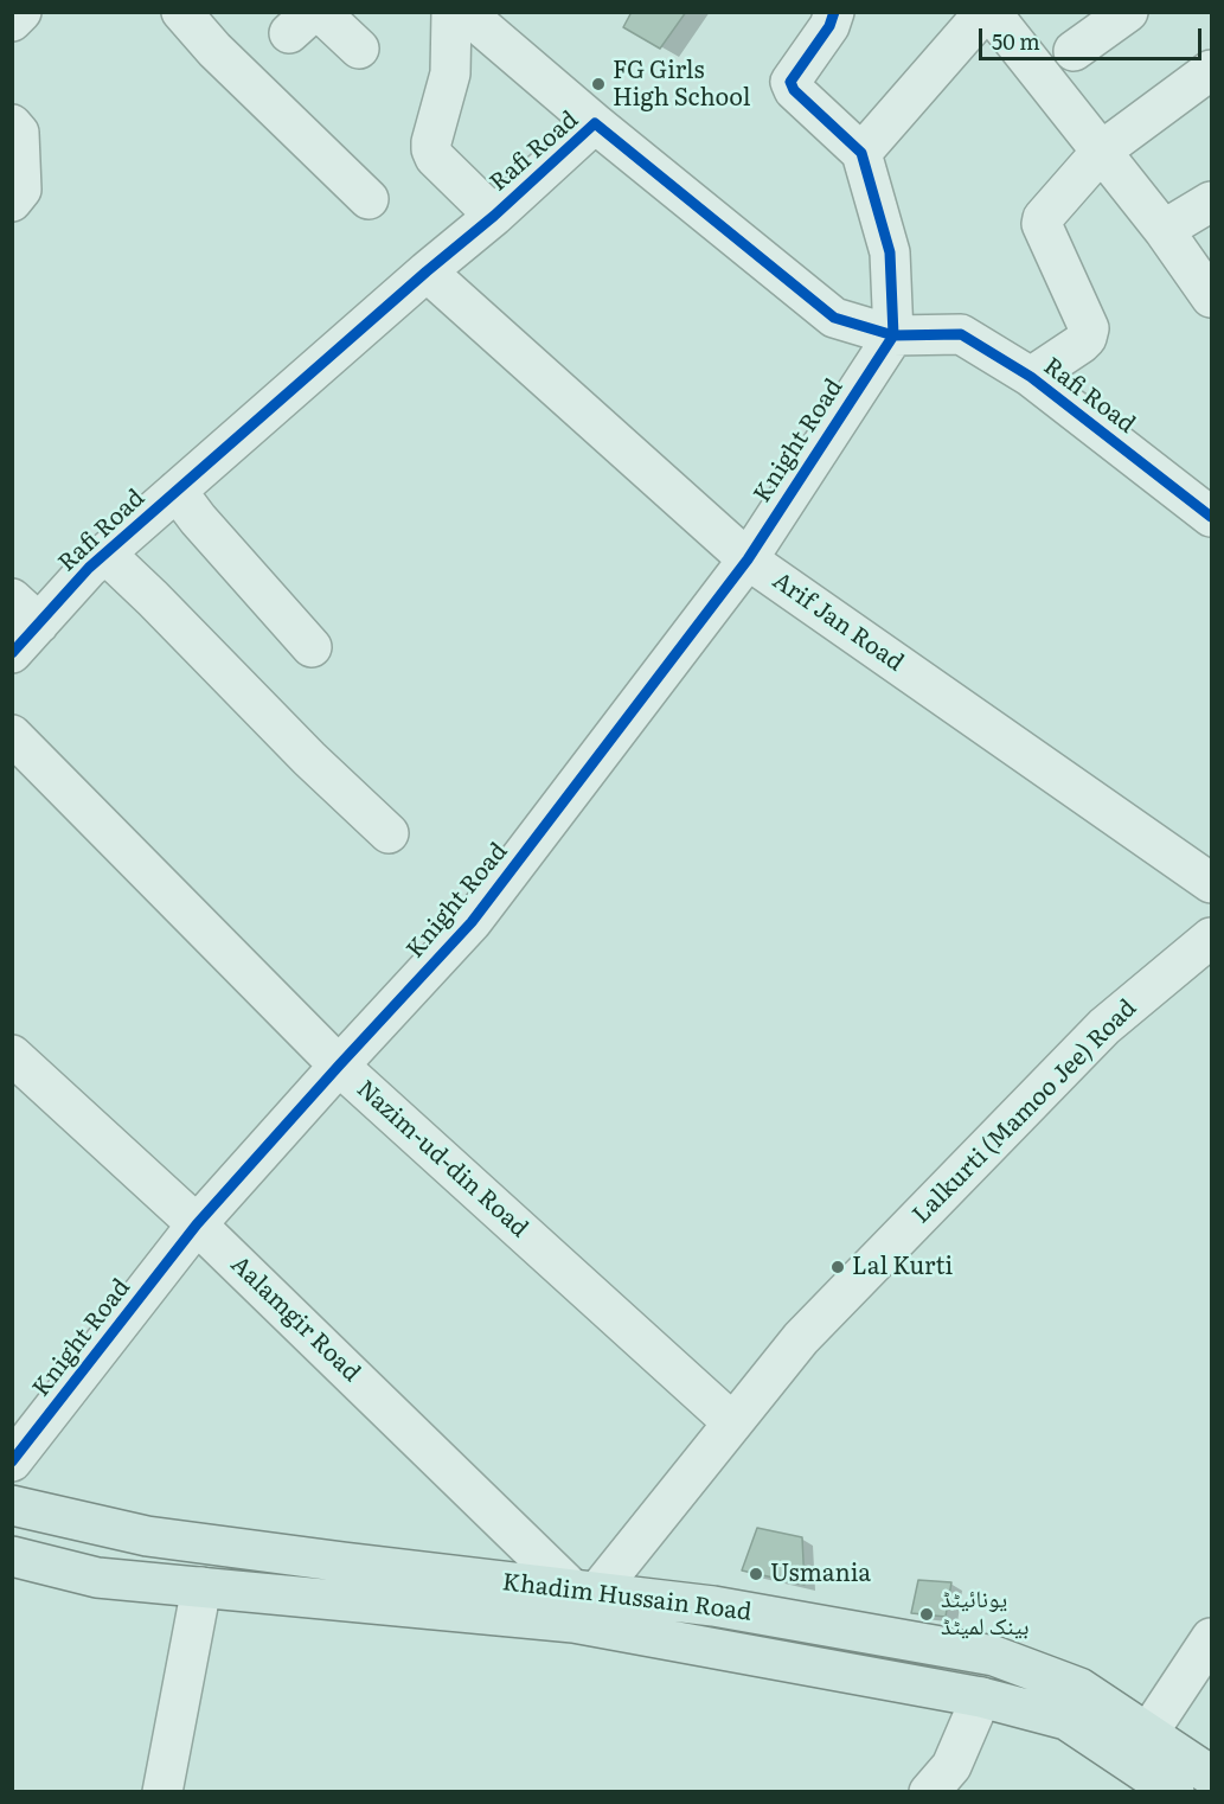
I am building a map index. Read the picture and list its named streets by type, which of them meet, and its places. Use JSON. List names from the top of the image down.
{
  "streets": {
    "main road": ["Khadim Hussain Road"],
    "street": [
      "Rafi Road",
      "Knight Road",
      "Arif Jan Road",
      "Lalkurti (Mamoo Jee) Road",
      "Nazim-ud-din Road",
      "Aalamgir Road"
    ]
  },
  "crossings": [
    ["Rafi Road", "Knight Road"],
    ["Rafi Road", "Arif Jan Road"],
    ["Knight Road", "Arif Jan Road"],
    ["Knight Road", "Nazim-ud-din Road"],
    ["Knight Road", "Aalamgir Road"],
    ["Lalkurti (Mamoo Jee) Road", "Nazim-ud-din Road"],
    ["Lalkurti (Mamoo Jee) Road", "Aalamgir Road"],
    ["Lalkurti (Mamoo Jee) Road", "Khadim Hussain Road"],
    ["Aalamgir Road", "Khadim Hussain Road"]
  ],
  "places": [
    "FG Girls High School",
    "Lal Kurti",
    "Usmania",
    "یونائیٹڈ بینک لمیٹڈ"
  ],
  "scale_bar": "50 m"
}
